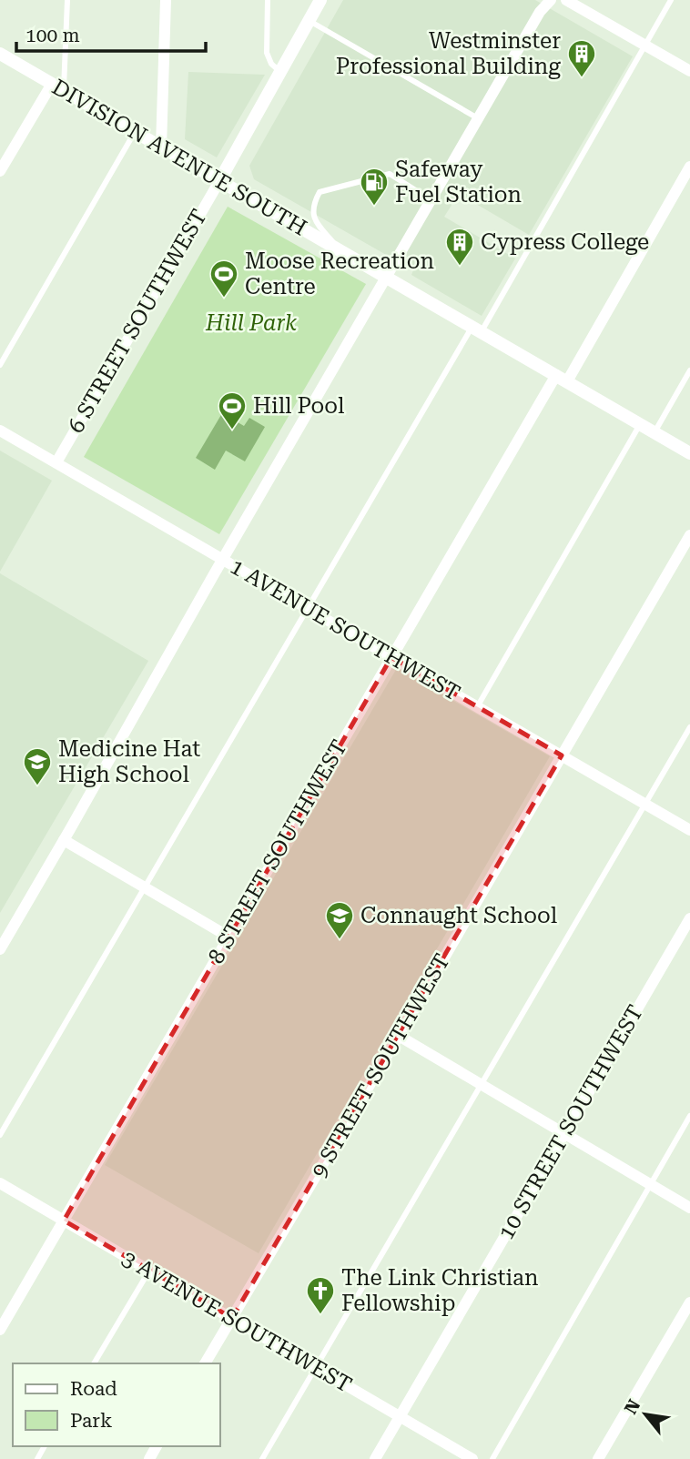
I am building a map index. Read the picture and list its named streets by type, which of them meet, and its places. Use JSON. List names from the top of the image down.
{
  "streets": {
    "street": [
      "DIVISION AVENUE SOUTH",
      "6 STREET SOUTHWEST",
      "1 AVENUE SOUTHWEST",
      "8 STREET SOUTHWEST",
      "9 STREET SOUTHWEST",
      "10 STREET SOUTHWEST",
      "3 AVENUE SOUTHWEST"
    ]
  },
  "crossings": [
    ["DIVISION AVENUE SOUTH", "6 STREET SOUTHWEST"],
    ["DIVISION AVENUE SOUTH", "8 STREET SOUTHWEST"],
    ["6 STREET SOUTHWEST", "1 AVENUE SOUTHWEST"],
    ["1 AVENUE SOUTHWEST", "8 STREET SOUTHWEST"],
    ["1 AVENUE SOUTHWEST", "9 STREET SOUTHWEST"],
    ["8 STREET SOUTHWEST", "3 AVENUE SOUTHWEST"],
    ["9 STREET SOUTHWEST", "3 AVENUE SOUTHWEST"],
    ["10 STREET SOUTHWEST", "3 AVENUE SOUTHWEST"]
  ],
  "parks": ["Hill Park"],
  "places": {
    "building": ["Westminster Professional Building", "Cypress College"],
    "fuel station": ["Safeway Fuel Station"],
    "sports": ["Moose Recreation Centre", "Hill Pool"],
    "school or university": ["Medicine Hat High School", "Connaught School"],
    "church": ["The Link Christian Fellowship"]
  },
  "legend": ["Road", "Park"],
  "scale_bar": "100 m",
  "north": "top left"
}
